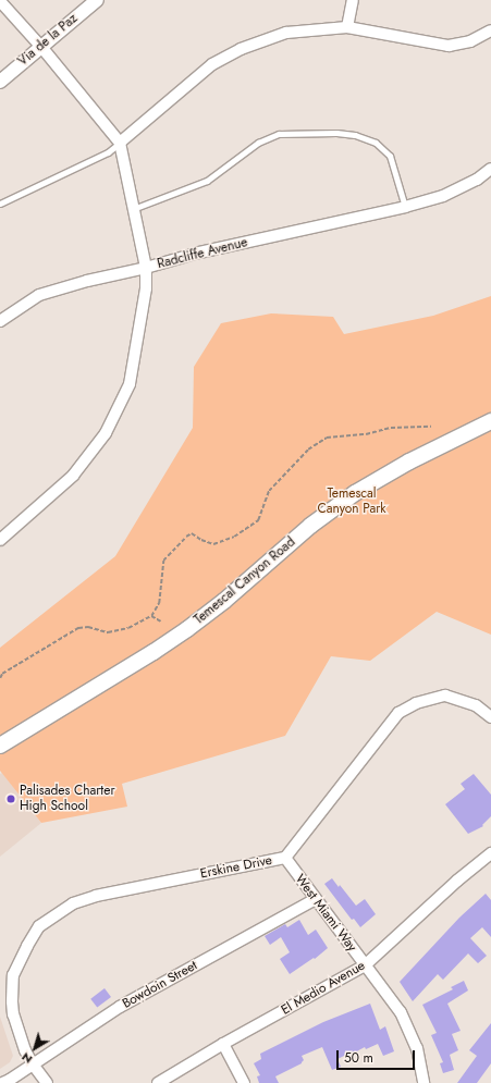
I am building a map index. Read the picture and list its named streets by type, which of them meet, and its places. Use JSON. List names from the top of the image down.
{
  "streets": {
    "main road": ["Temescal Canyon Road"],
    "street": [
      "Via de la Paz",
      "Radcliffe Avenue",
      "Erskine Drive",
      "West Miami Way",
      "Bowdoin Street",
      "El Medio Avenue"
    ]
  },
  "crossings": [
    ["Erskine Drive", "West Miami Way"],
    ["Erskine Drive", "Bowdoin Street"],
    ["West Miami Way", "Bowdoin Street"],
    ["West Miami Way", "El Medio Avenue"]
  ],
  "parks": ["Temescal Canyon Park"],
  "places": ["Palisades Charter High School"],
  "scale_bar": "50 m",
  "north": "bottom left"
}
